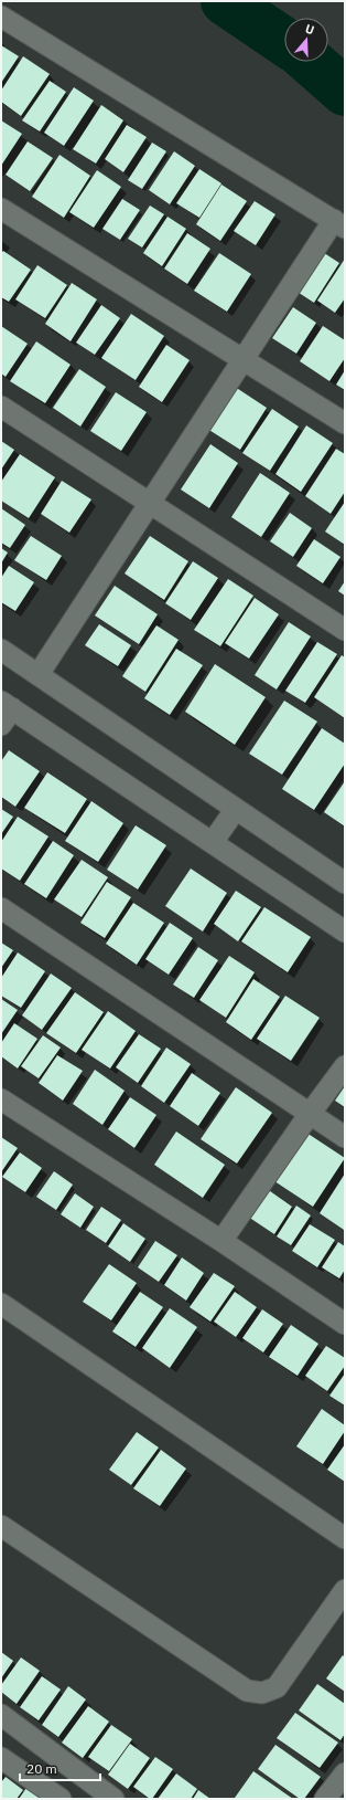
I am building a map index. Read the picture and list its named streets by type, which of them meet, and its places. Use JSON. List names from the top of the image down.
{
  "scale_bar": "20 m",
  "north": "top"
}
